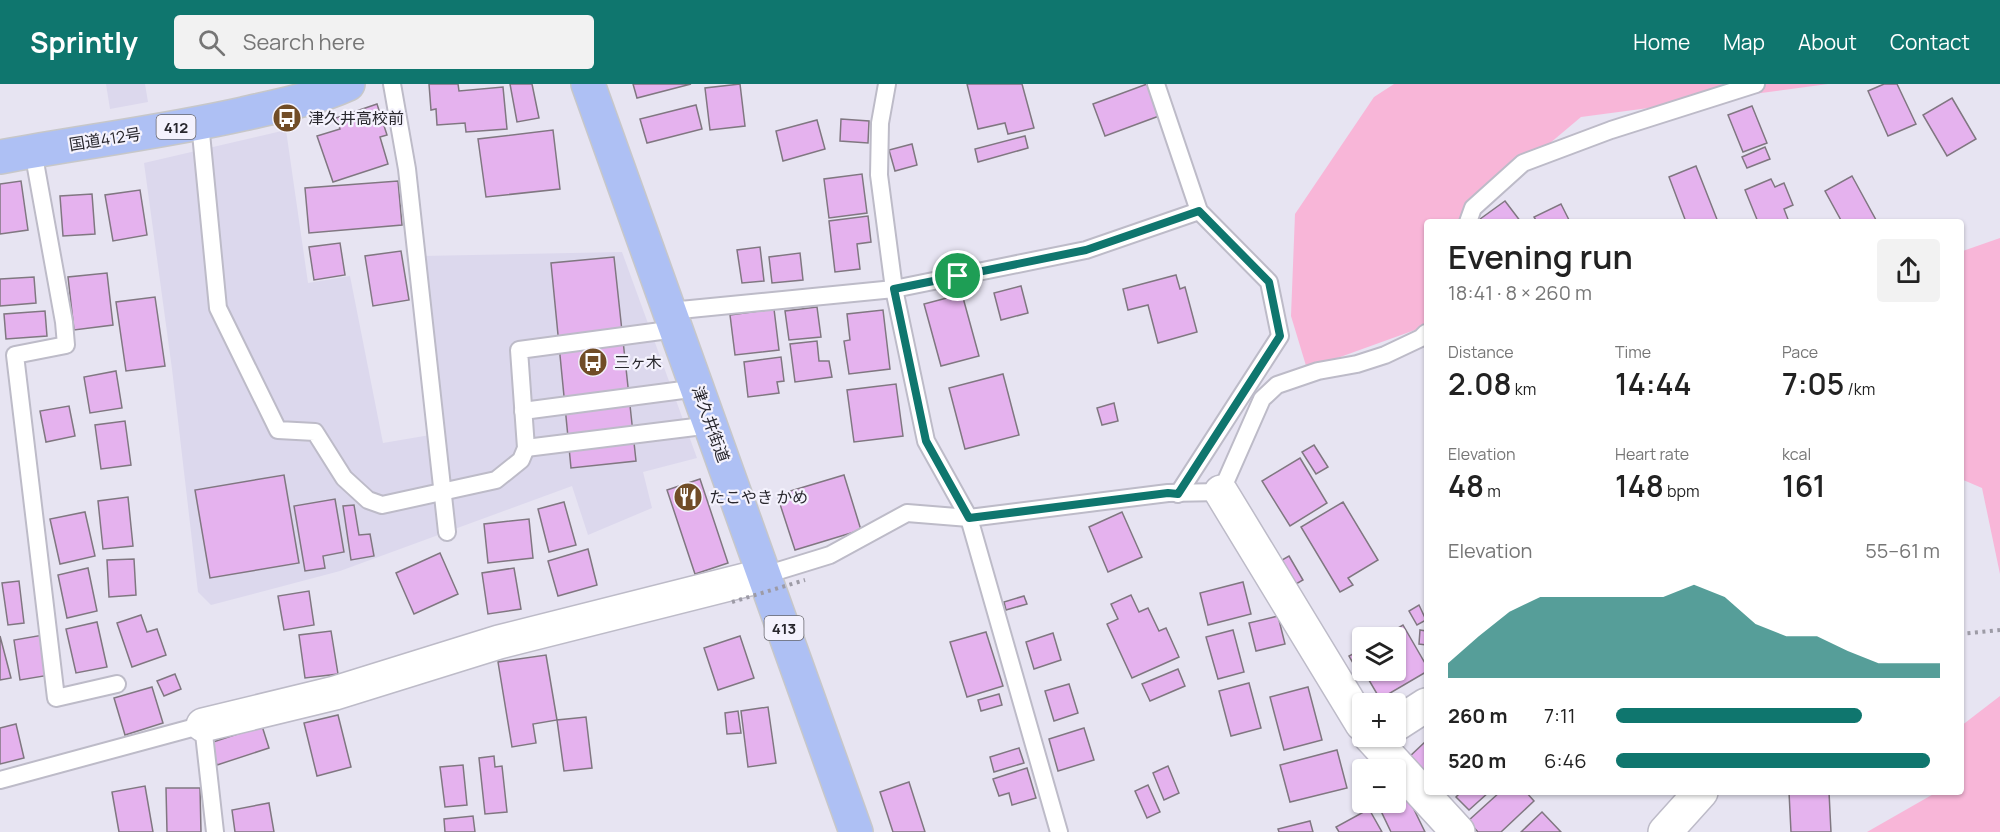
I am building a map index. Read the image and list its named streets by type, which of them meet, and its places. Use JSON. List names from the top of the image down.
{
  "streets": {
    "highway": [
      "412",
      "国道412号",
      "津久井街道",
      "413"
    ]
  },
  "places": {
    "bus stop": ["津久井高校前", "三ヶ木"],
    "restaurant": ["たこやき かめ"]
  },
  "page": {
    "header": "Sprintly",
    "search": "Search here",
    "nav": [
      "Home",
      "Map",
      "About",
      "Contact"
    ],
    "heading": ["Evening run", "18:41 · 8 × 260 m"],
    "stats": [
      ["Distance", "2.08 km"],
      ["Time", "14:44"],
      ["Pace", "7:05 /km"],
      ["Elevation", "48 m"],
      ["Heart rate", "148 bpm"],
      ["kcal", "161"]
    ],
    "chart": ["Elevation", "55–61 m"],
    "map_buttons": ["+", "−"],
    "list": [
      {
        "name": "260 m",
        "note": "7:11"
      },
      {
        "name": "520 m",
        "note": "6:46"
      }
    ]
  }
}
